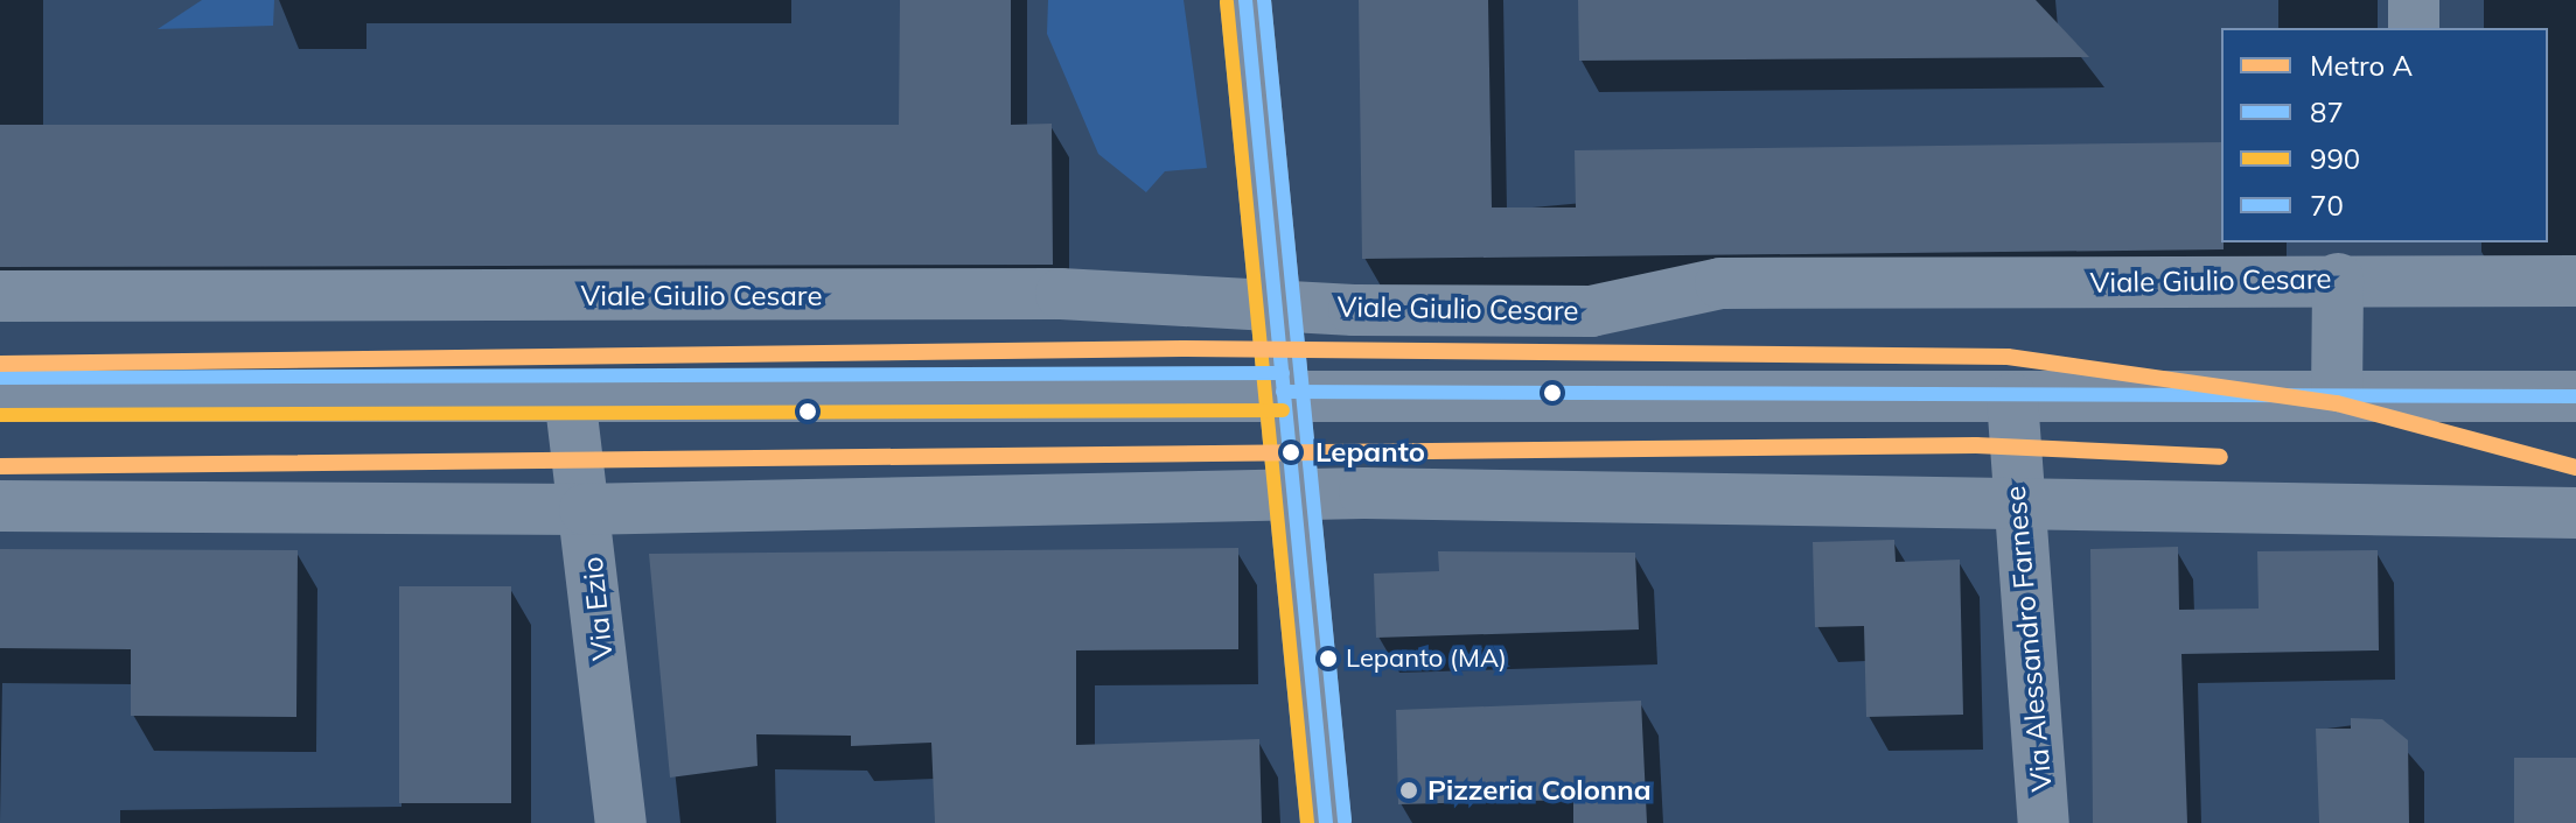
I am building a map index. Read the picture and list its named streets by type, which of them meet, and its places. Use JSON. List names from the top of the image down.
{
  "streets": {
    "street": ["Viale Giulio Cesare", "Via Ezio", "Via Alessandro Farnese"]
  },
  "places": ["Lepanto", "Lepanto (MA)", "Pizzeria Colonna"],
  "lines": [
    "transit line 87",
    "transit line 70",
    "transit line 990",
    "metro line A"
  ],
  "legend": [
    "Metro A",
    "87",
    "990",
    "70"
  ]
}
